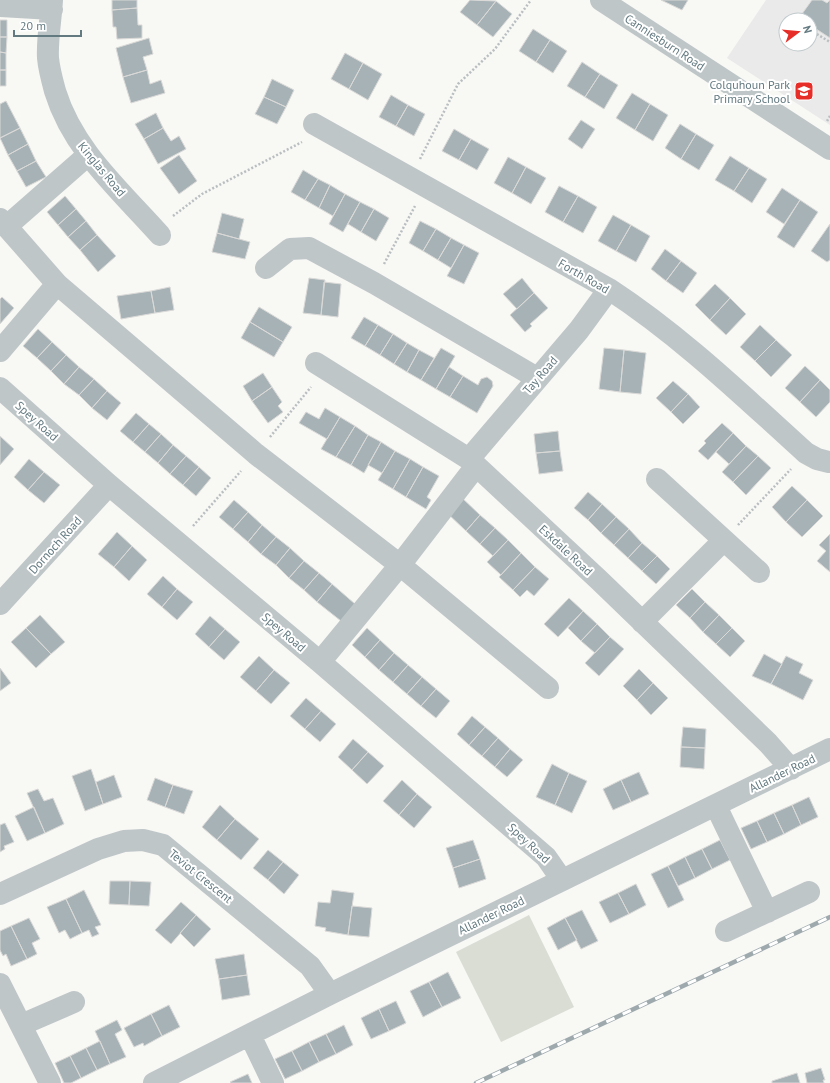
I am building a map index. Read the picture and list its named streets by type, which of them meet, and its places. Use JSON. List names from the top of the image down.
{
  "streets": {
    "street": [
      "Canniesburn Road",
      "Kinglas Road",
      "Forth Road",
      "Tay Road",
      "Spey Road",
      "Dornoch Road",
      "Eskdale Road",
      "Allander Road",
      "Teviot Crescent"
    ]
  },
  "crossings": [
    ["Forth Road", "Tay Road"],
    ["Tay Road", "Spey Road"],
    ["Tay Road", "Eskdale Road"],
    ["Spey Road", "Dornoch Road"],
    ["Spey Road", "Allander Road"],
    ["Eskdale Road", "Allander Road"],
    ["Allander Road", "Teviot Crescent"]
  ],
  "places": {
    "school or university": ["Colquhoun Park Primary School"]
  },
  "scale_bar": "20 m",
  "north": "right"
}
